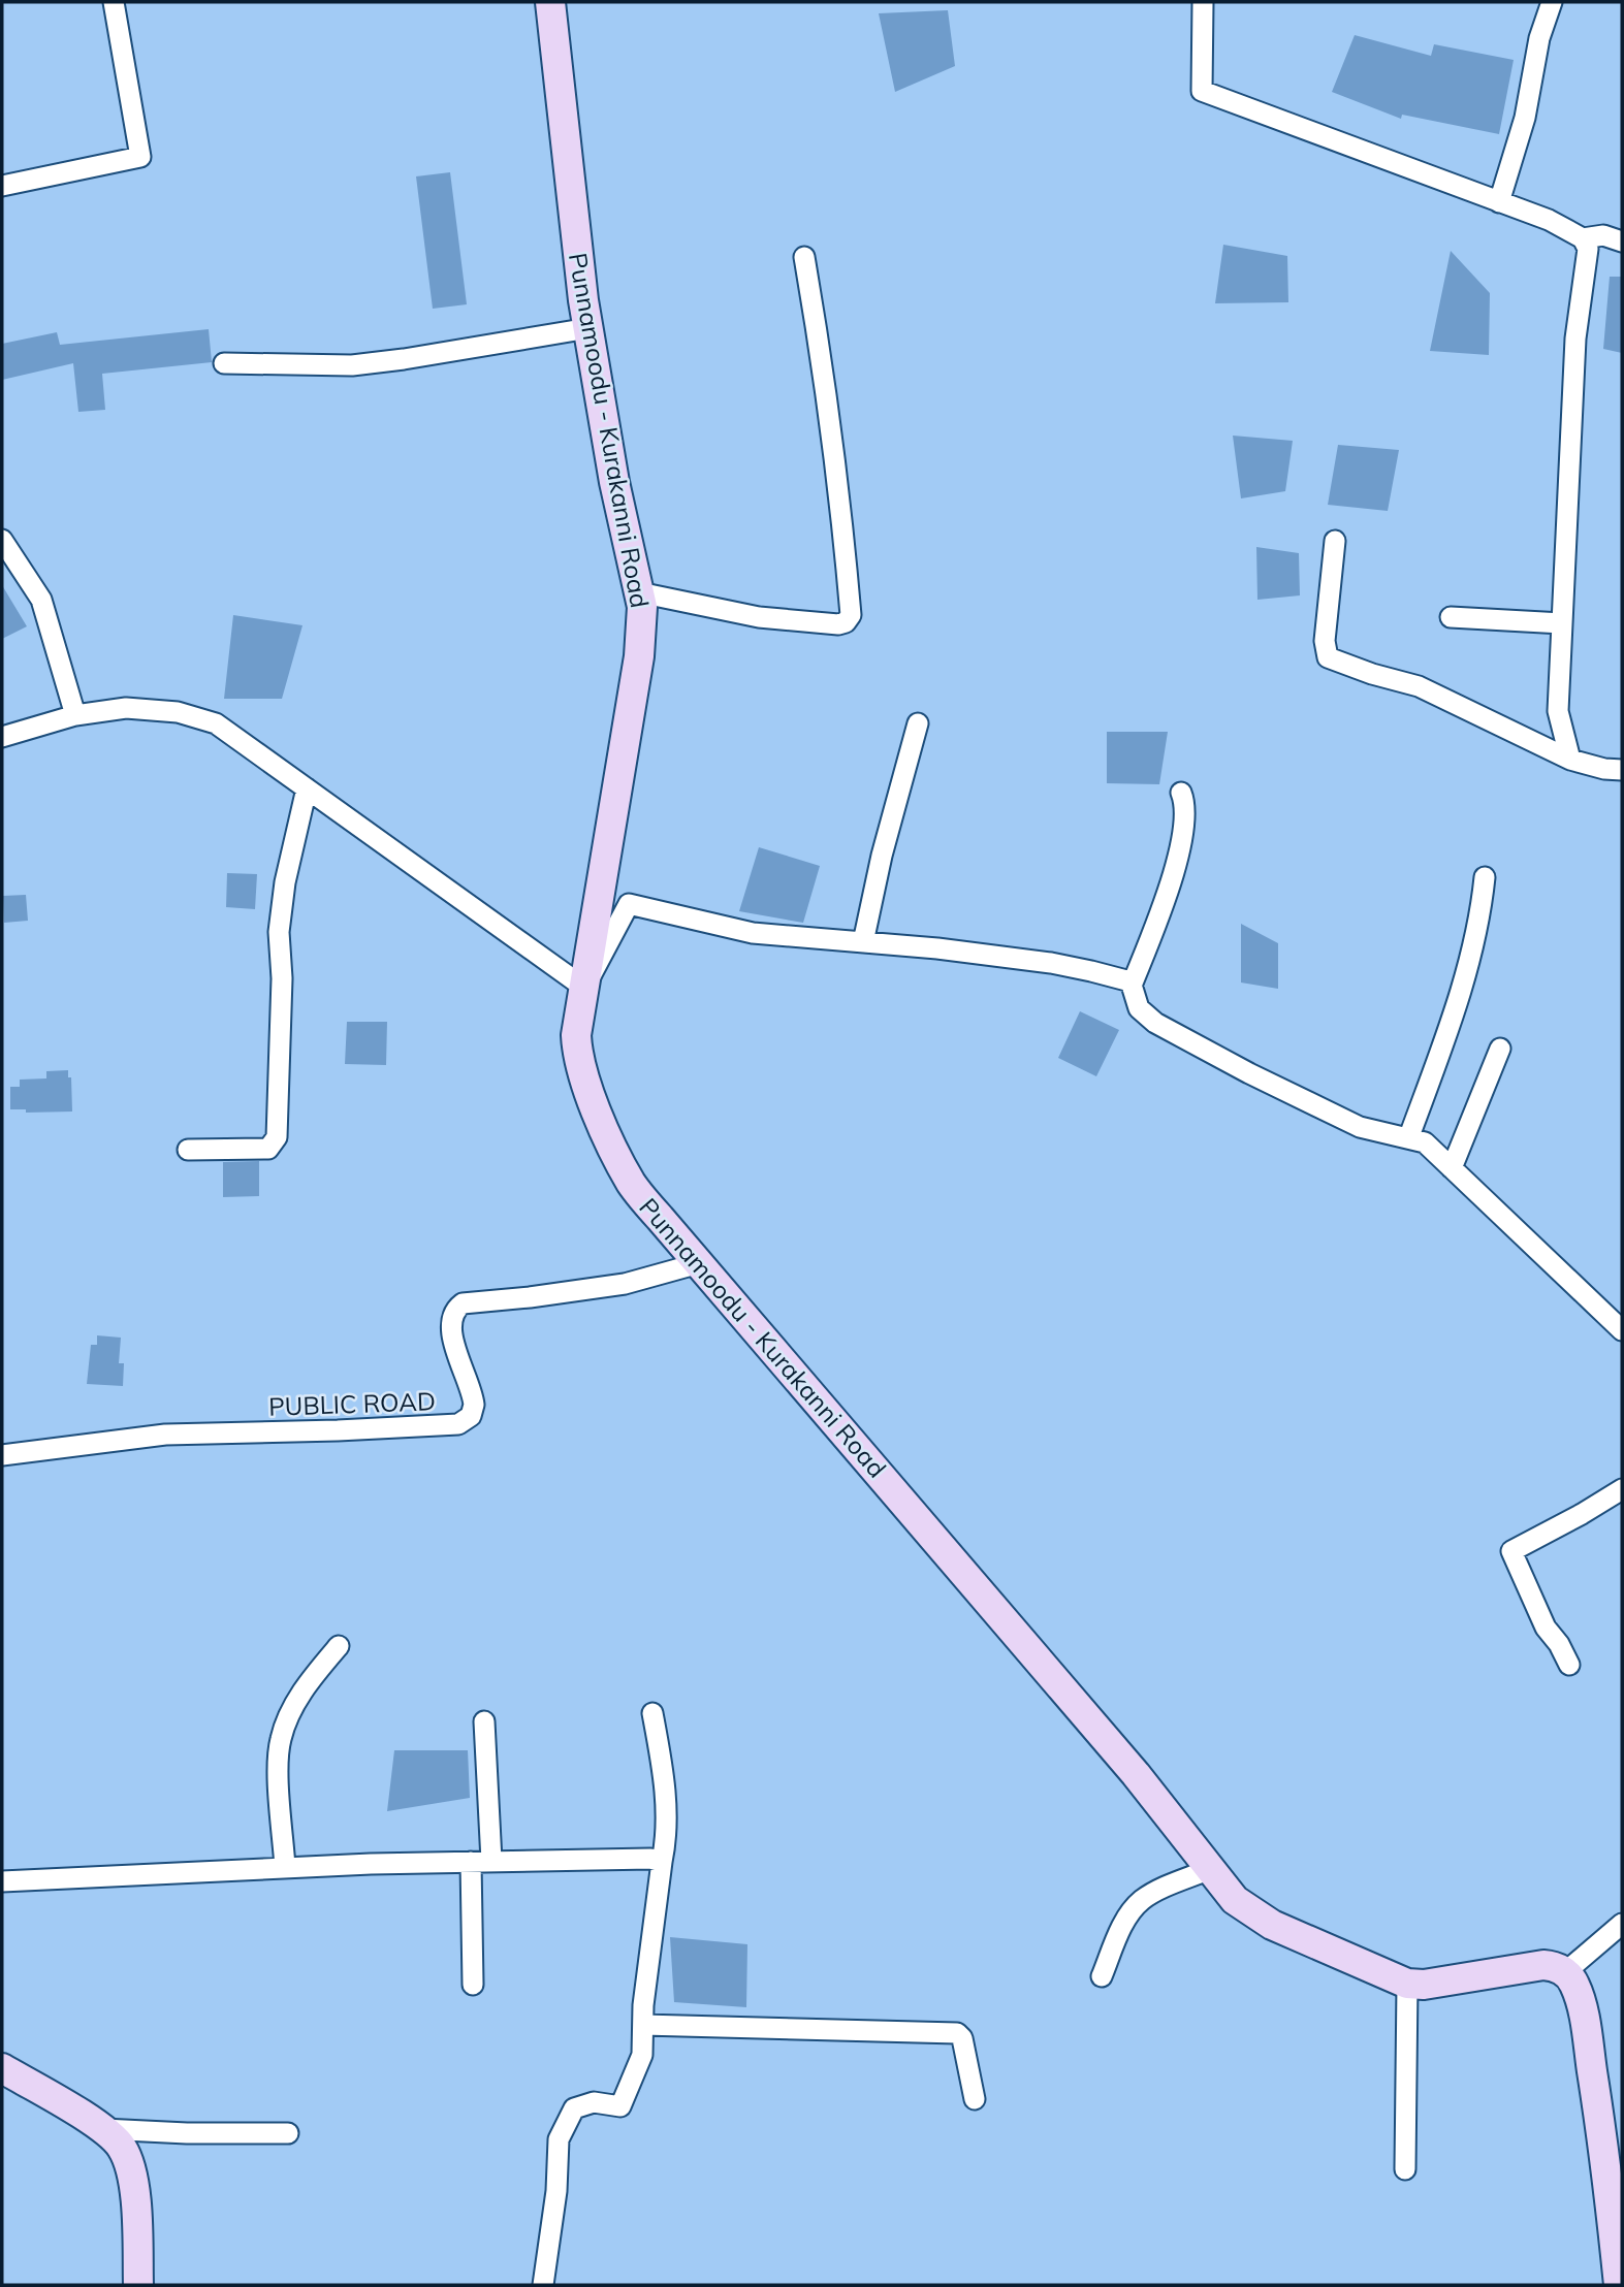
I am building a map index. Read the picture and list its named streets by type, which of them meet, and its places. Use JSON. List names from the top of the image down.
{
  "streets": {
    "main road": ["Punnamoodu - Kurakanni Road"],
    "street": ["PUBLIC ROAD"]
  },
  "crossings": [
    ["Punnamoodu - Kurakanni Road", "PUBLIC ROAD"]
  ]
}
